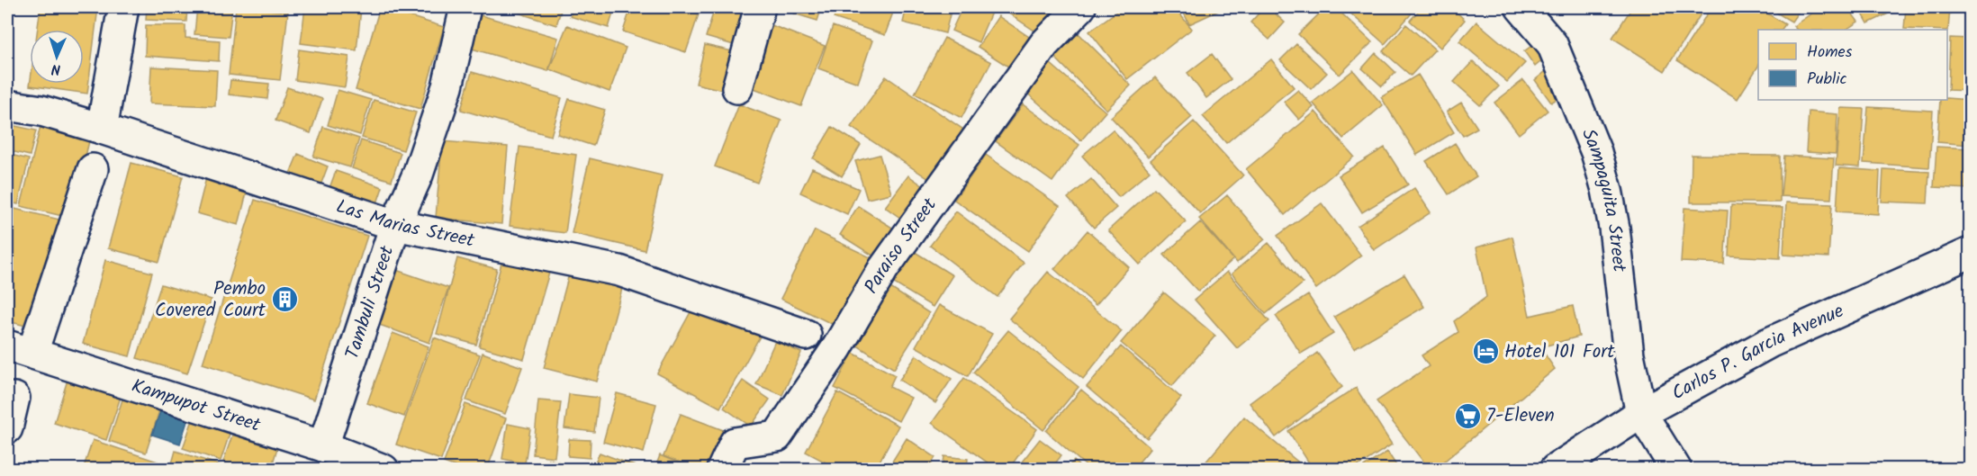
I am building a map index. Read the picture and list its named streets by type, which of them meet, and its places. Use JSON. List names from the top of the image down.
{
  "streets": {
    "street": [
      "Sampaguita Street",
      "Las Marias Street",
      "Paraiso Street",
      "Tambuli Street",
      "Carlos P. Garcia Avenue",
      "Kampupot Street"
    ]
  },
  "crossings": [
    ["Sampaguita Street", "Carlos P. Garcia Avenue"],
    ["Las Marias Street", "Tambuli Street"],
    ["Tambuli Street", "Kampupot Street"]
  ],
  "places": {
    "building": ["Pembo Covered Court"],
    "hotel": ["Hotel 101 Fort"],
    "supermarket": ["7-Eleven"]
  },
  "legend": ["Homes", "Public"],
  "north": "bottom"
}
